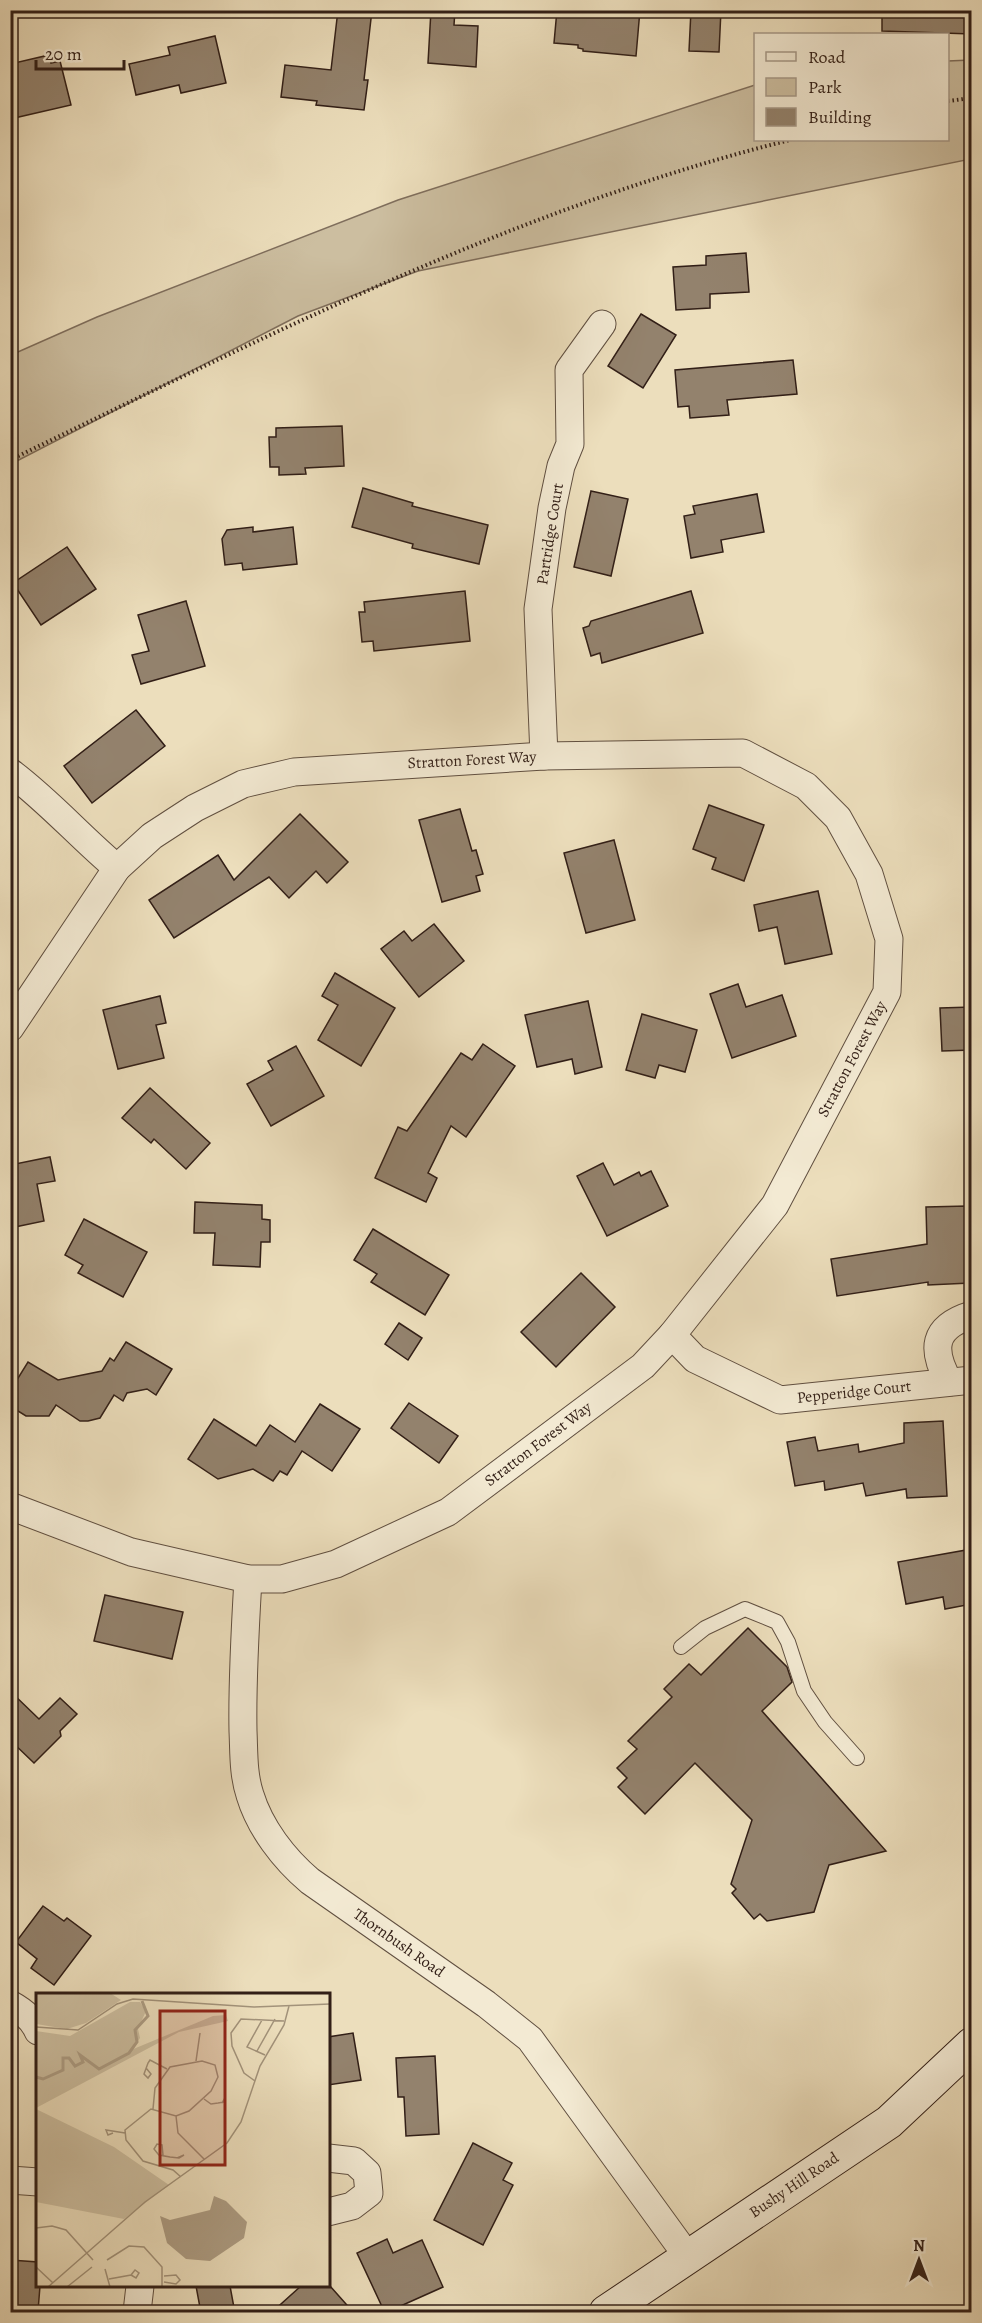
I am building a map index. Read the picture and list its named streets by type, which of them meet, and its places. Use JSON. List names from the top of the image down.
{
  "streets": {
    "main road": ["Bushy Hill Road"],
    "street": [
      "Partridge Court",
      "Stratton Forest Way",
      "Pepperidge Court",
      "Thornbush Road"
    ]
  },
  "crossings": [
    ["Partridge Court", "Stratton Forest Way"],
    ["Stratton Forest Way", "Pepperidge Court"],
    ["Stratton Forest Way", "Thornbush Road"],
    ["Thornbush Road", "Bushy Hill Road"]
  ],
  "legend": ["Road", "Park", "Building"],
  "scale_bar": "20 m",
  "north": "top"
}
